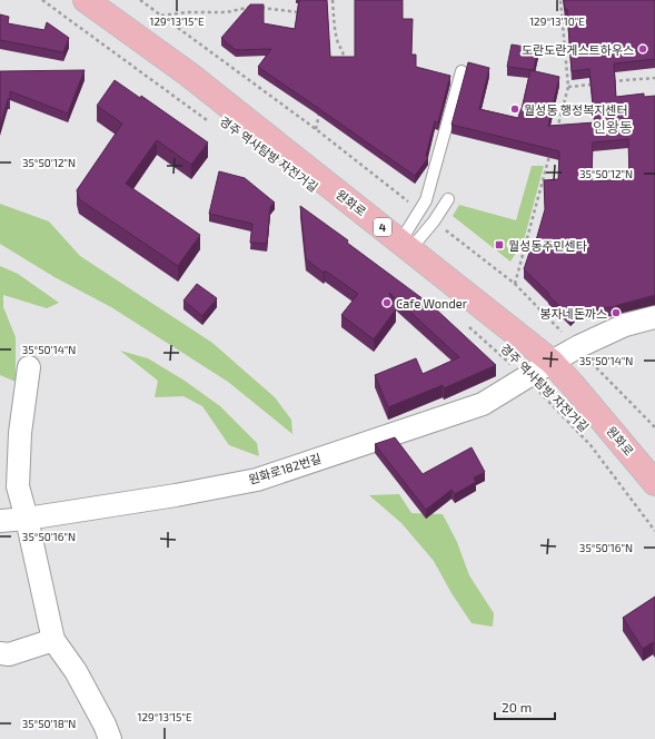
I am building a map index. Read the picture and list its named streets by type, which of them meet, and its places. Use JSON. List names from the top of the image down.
{
  "streets": {
    "main road": ["원화로", "4"],
    "street": ["원화로182번길"],
    "path": ["경주 역사탐방 자전거길"]
  },
  "crossings": [
    ["경주 역사탐방 자전거길", "원화로182번길"],
    ["원화로", "원화로182번길"]
  ],
  "districts": ["인왕동"],
  "places": {
    "other": [
      "도란도란게스트하우스",
      "월성동 행정복지센터",
      "Cafe Wonder",
      "봉자네돈까스"
    ],
    "transit": ["월성동주민센타"]
  },
  "scale_bar": "20 m",
  "coordinates": [
    "129°13'15\"E",
    "129°13'10\"E",
    "35°50'12\"N",
    "35°50'14\"N",
    "35°50'16\"N",
    "35°50'18\"N"
  ]
}
